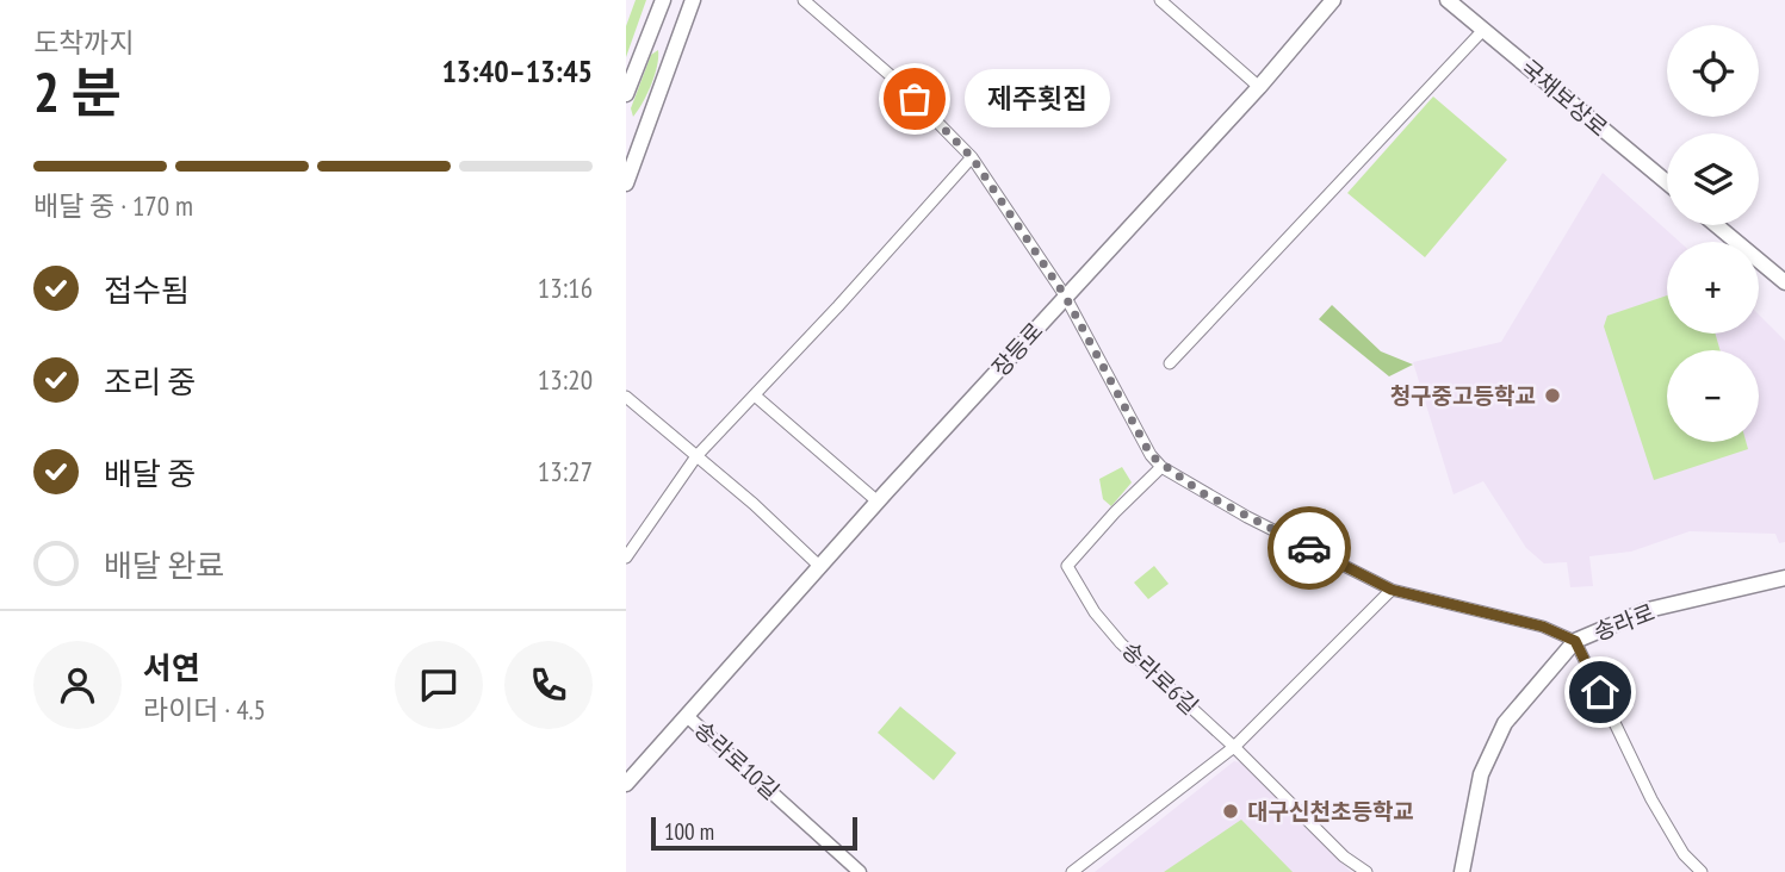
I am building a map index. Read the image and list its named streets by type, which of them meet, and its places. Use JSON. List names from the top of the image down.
{
  "streets": {
    "main road": ["국채보상로", "장등로", "송라로"],
    "street": ["송라로6길", "송라로10길"]
  },
  "crossings": [
    ["장등로", "송라로10길"]
  ],
  "places": ["제주횟집", "청구중고등학교", "대구신천초등학교"],
  "scale_bar": "100 m",
  "page": {
    "heading": ["2 분", "도착까지", "13:40–13:45"],
    "panel": ["서연", "라이더 · 4.5"],
    "map_buttons": ["+", "−"],
    "bubble": "제주횟집",
    "bar": "배달 중 · 170 m",
    "list": [
      ["접수됨", "13:16"],
      ["조리 중", "13:20"],
      ["배달 중", "13:27"],
      "배달 완료"
    ],
    "scale": "100 m"
  }
}
